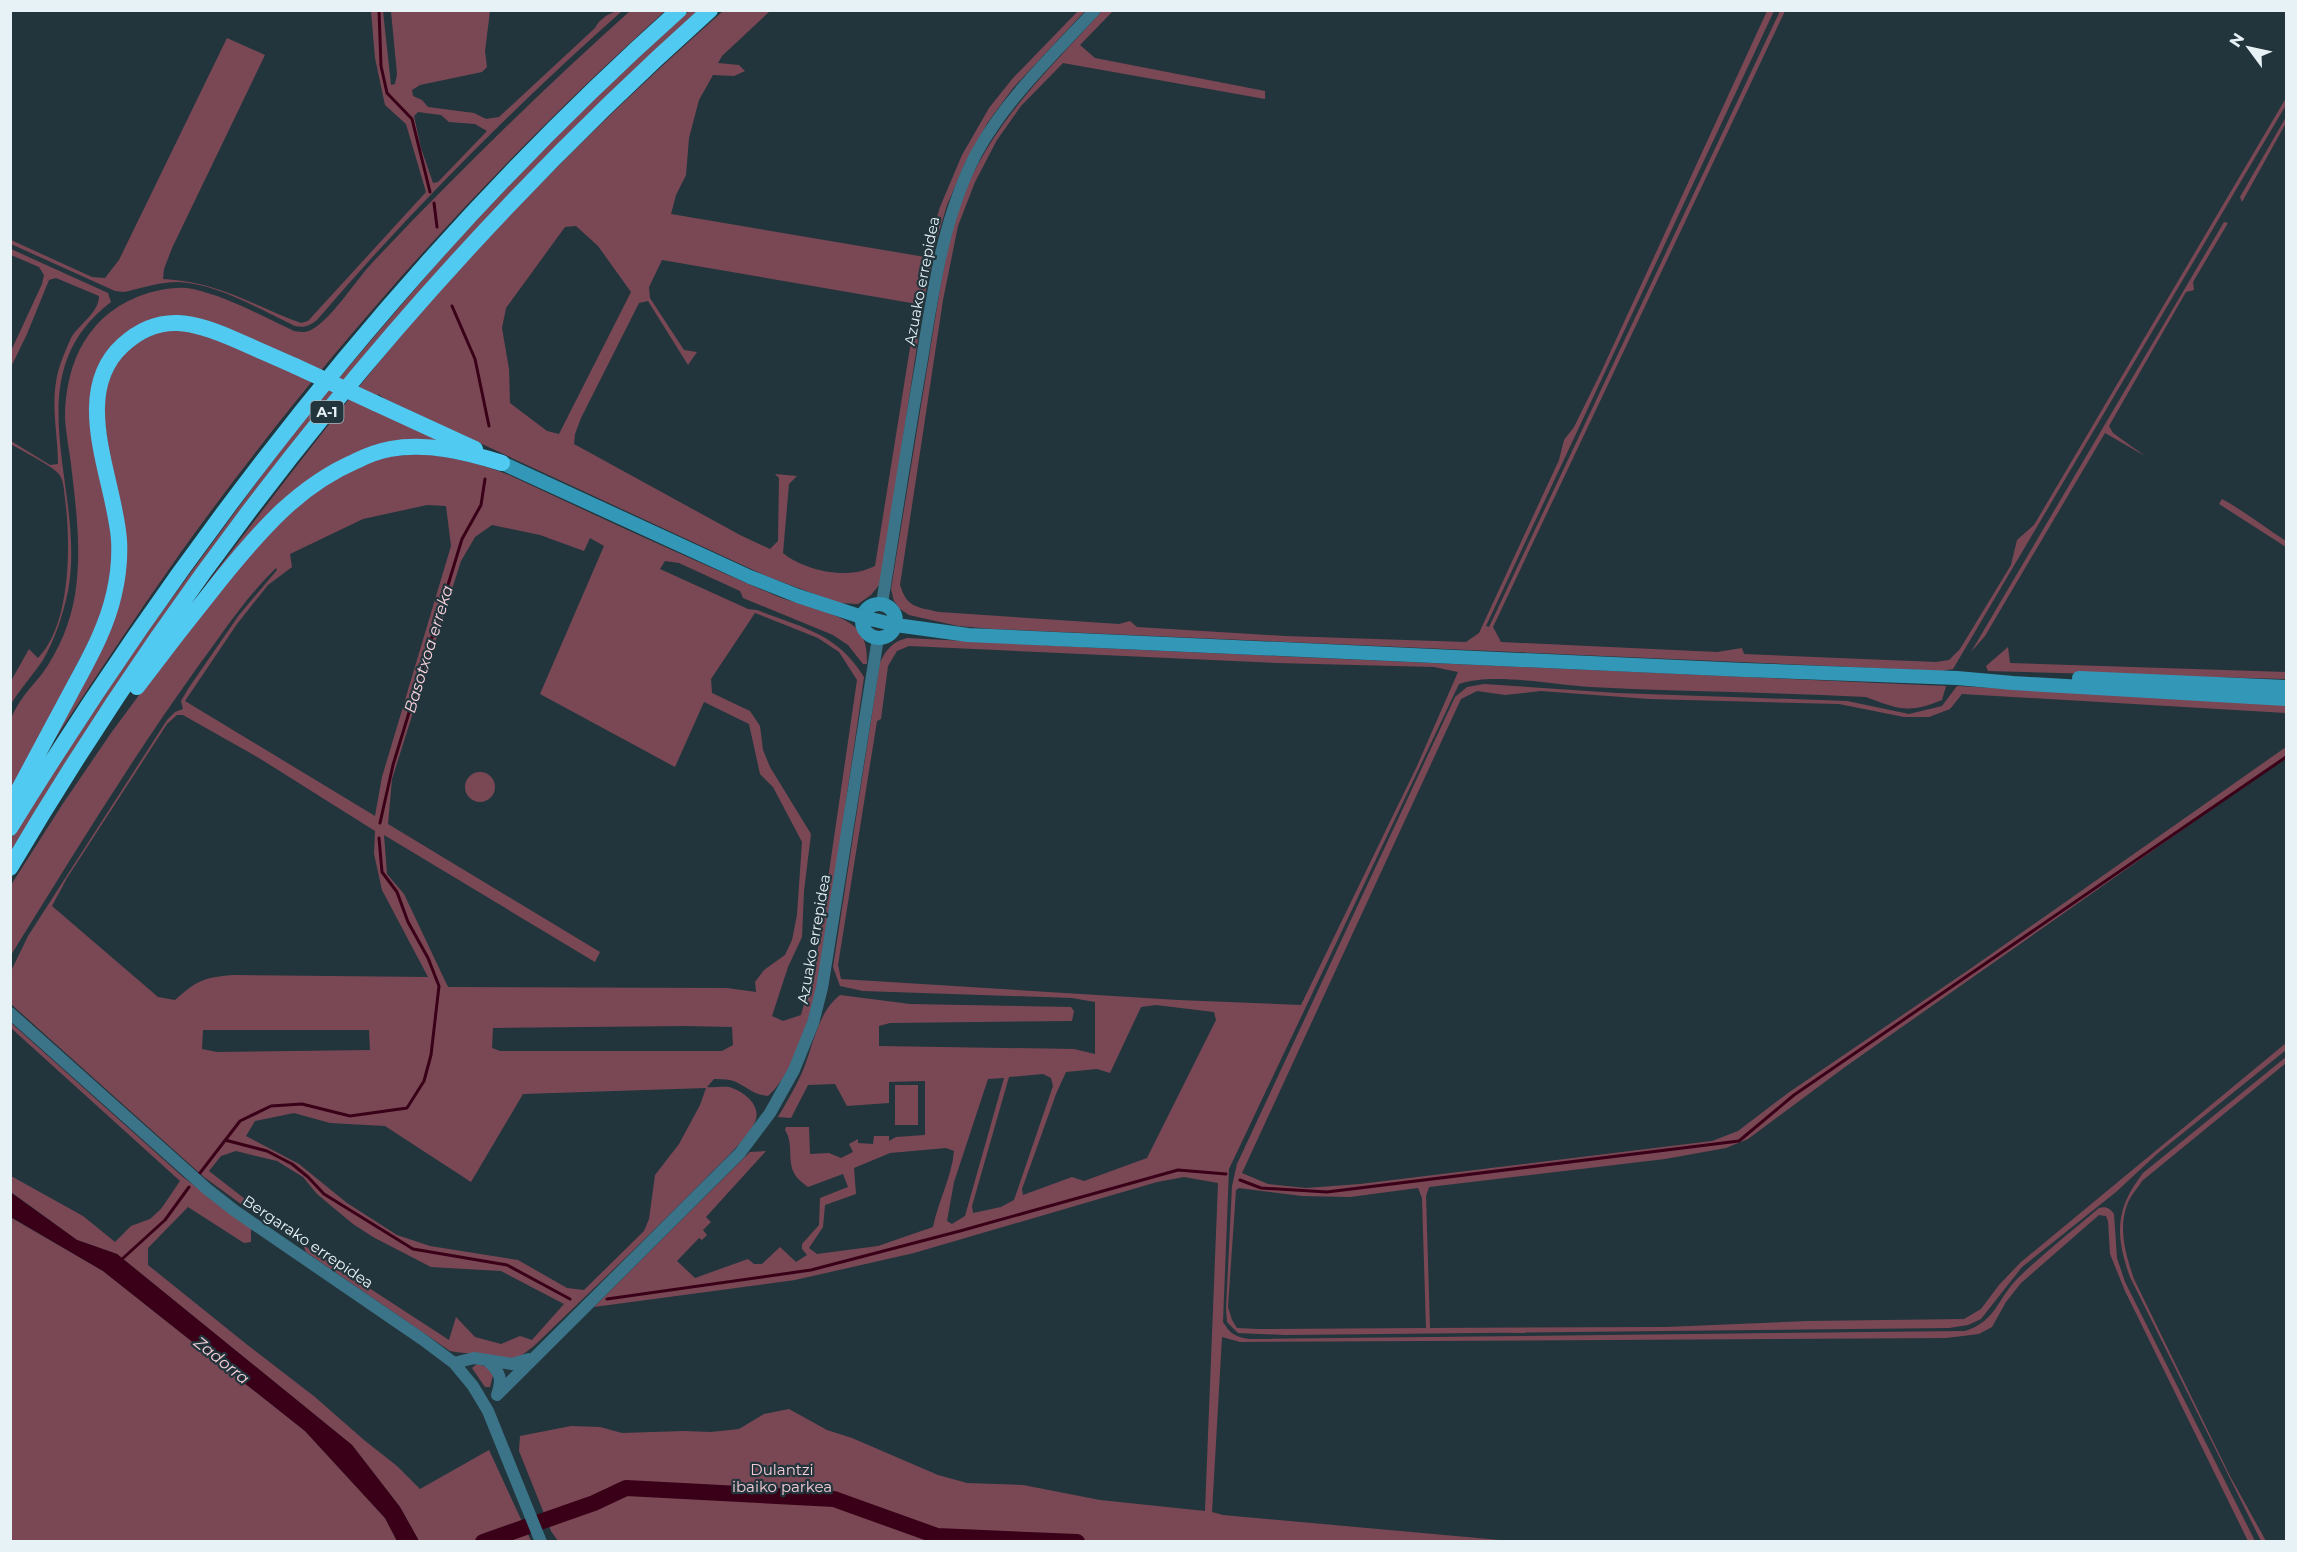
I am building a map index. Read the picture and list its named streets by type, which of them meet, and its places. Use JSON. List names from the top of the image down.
{
  "streets": {
    "highway": ["A-1"],
    "street": ["Azuako errepidea", "Bergarako errepidea"]
  },
  "crossings": [
    ["Azuako errepidea", "Bergarako errepidea"]
  ],
  "water": ["Basotxoa erreka", "Zadorra"],
  "parks": ["Dulantzi ibaiko parkea"],
  "north": "top left"
}
